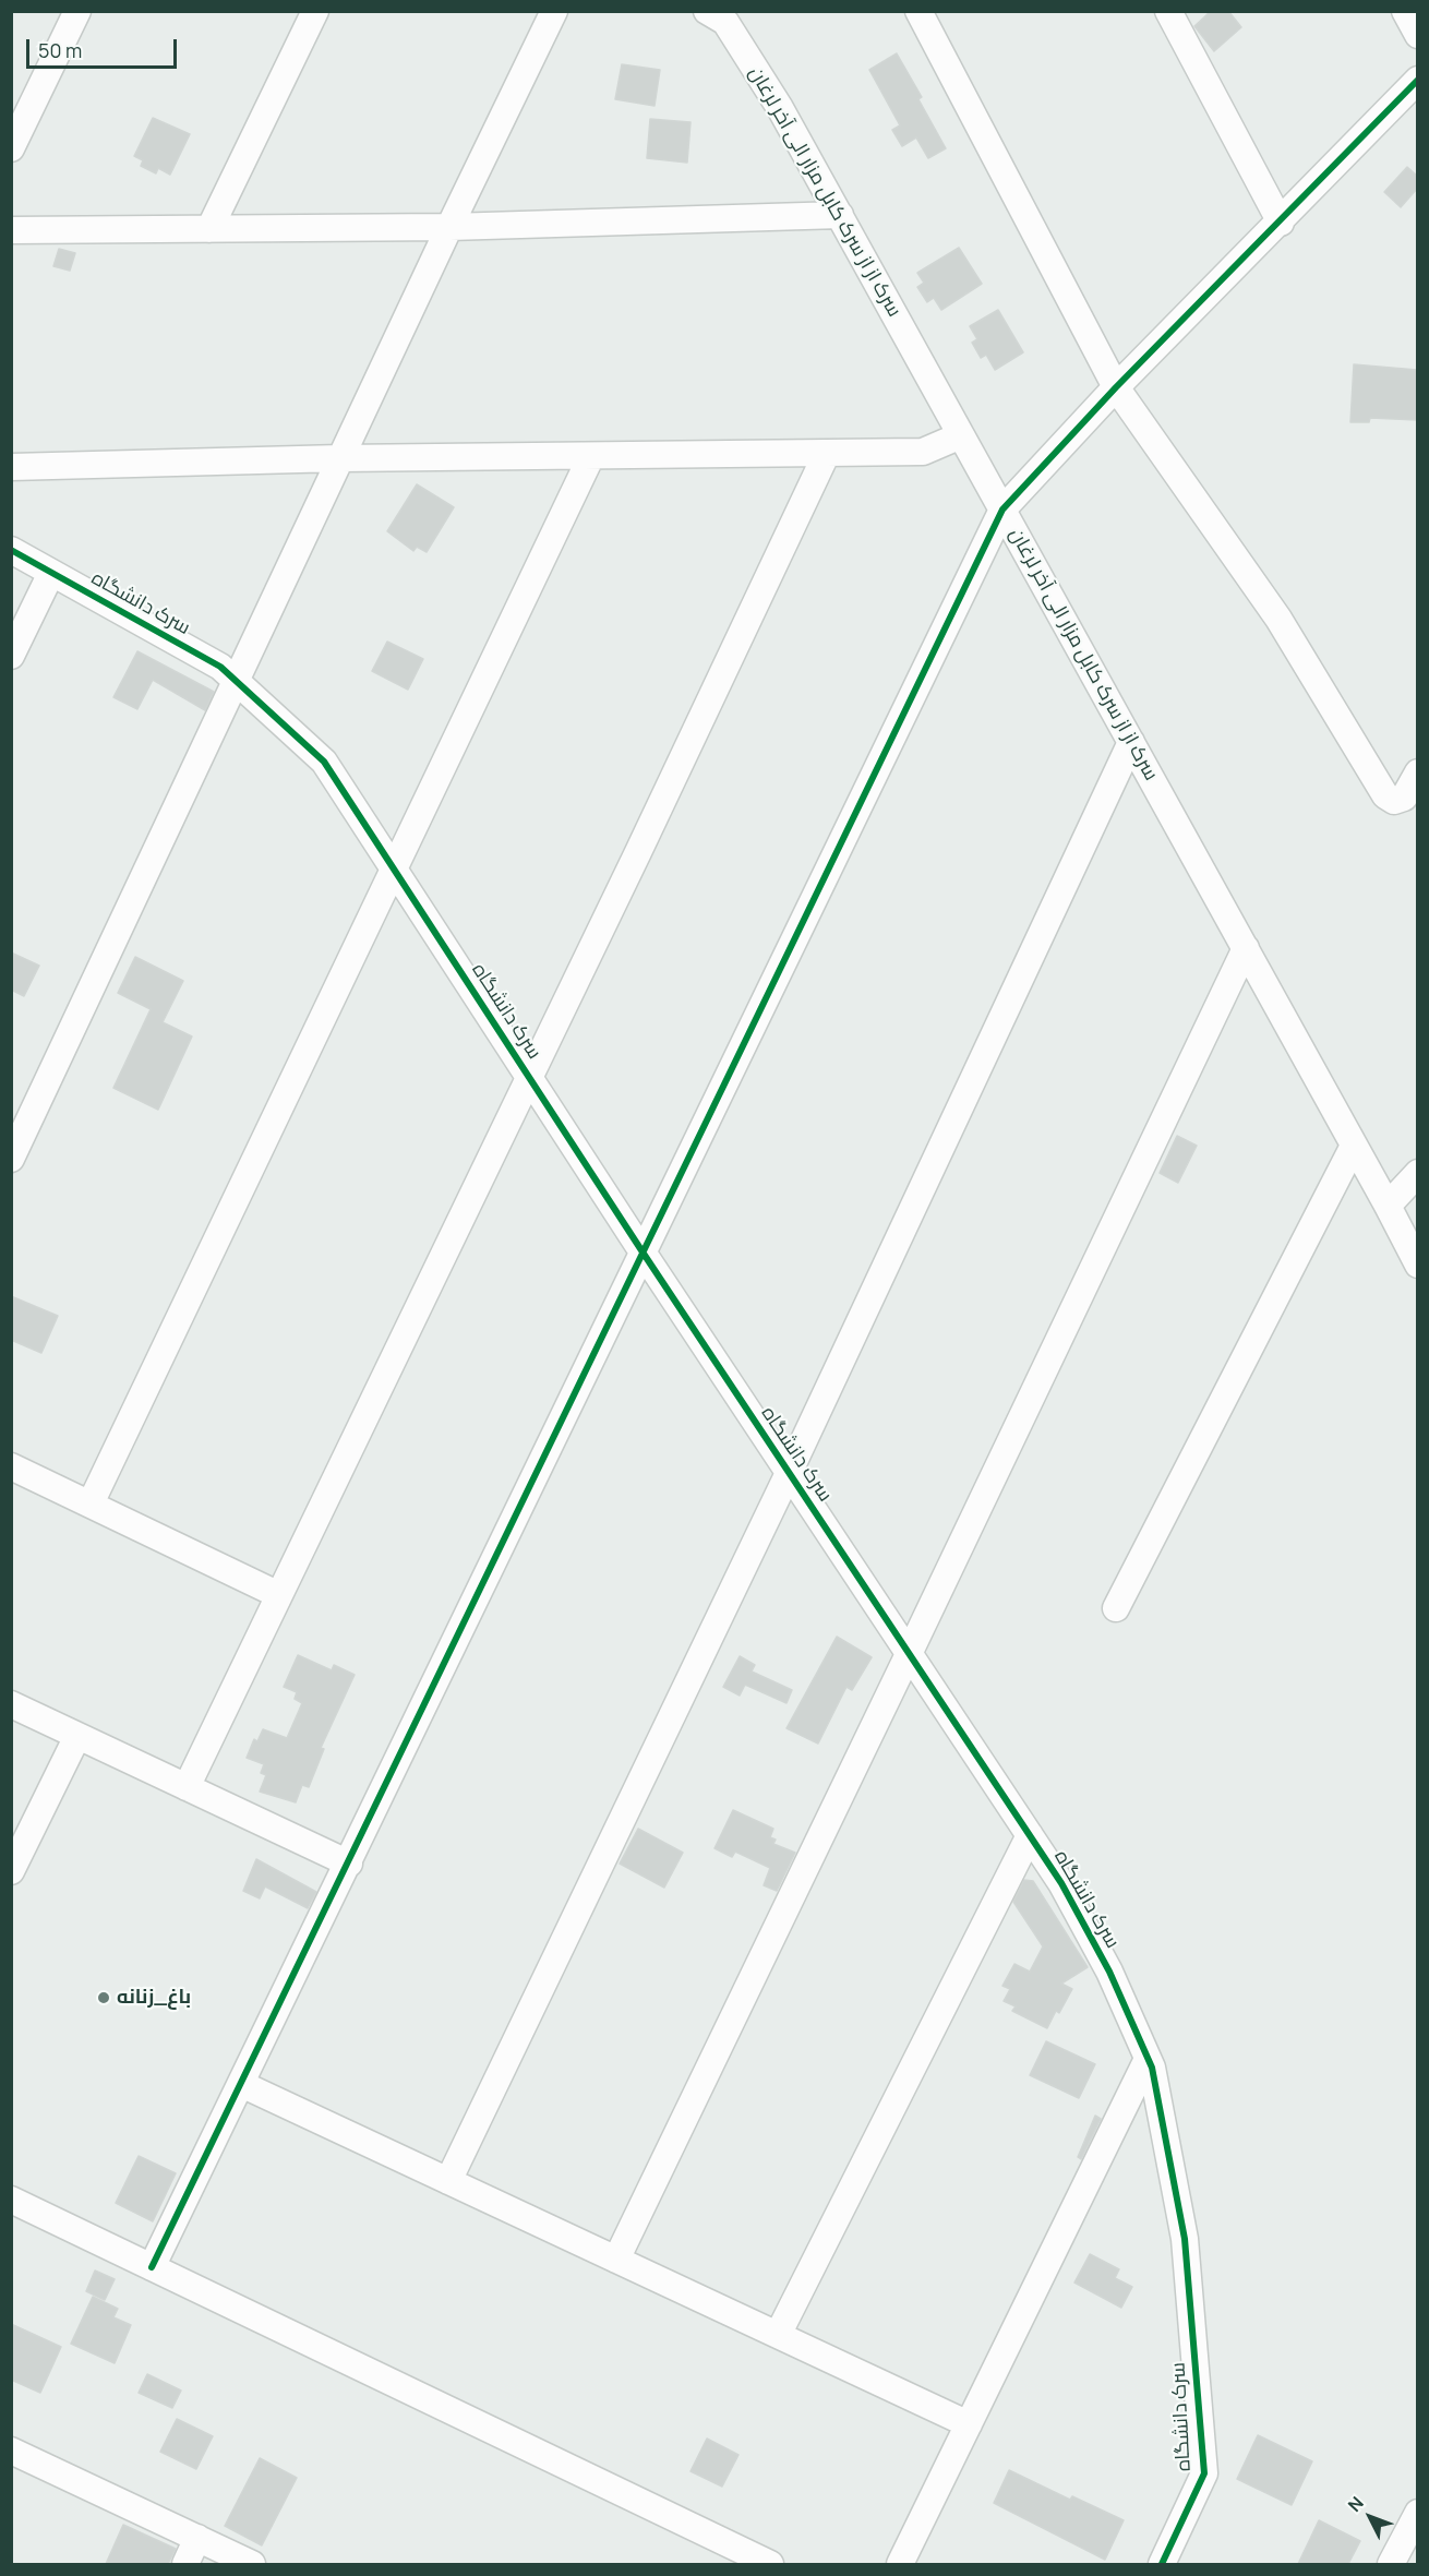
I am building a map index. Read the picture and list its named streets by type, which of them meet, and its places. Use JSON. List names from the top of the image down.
{
  "streets": {
    "street": ["سرک از از سرک کابل مزار الی آخر لرغان", "سرک دانشگاه"]
  },
  "places": ["باغ_زنانه"],
  "scale_bar": "50 m",
  "north": "top left"
}
